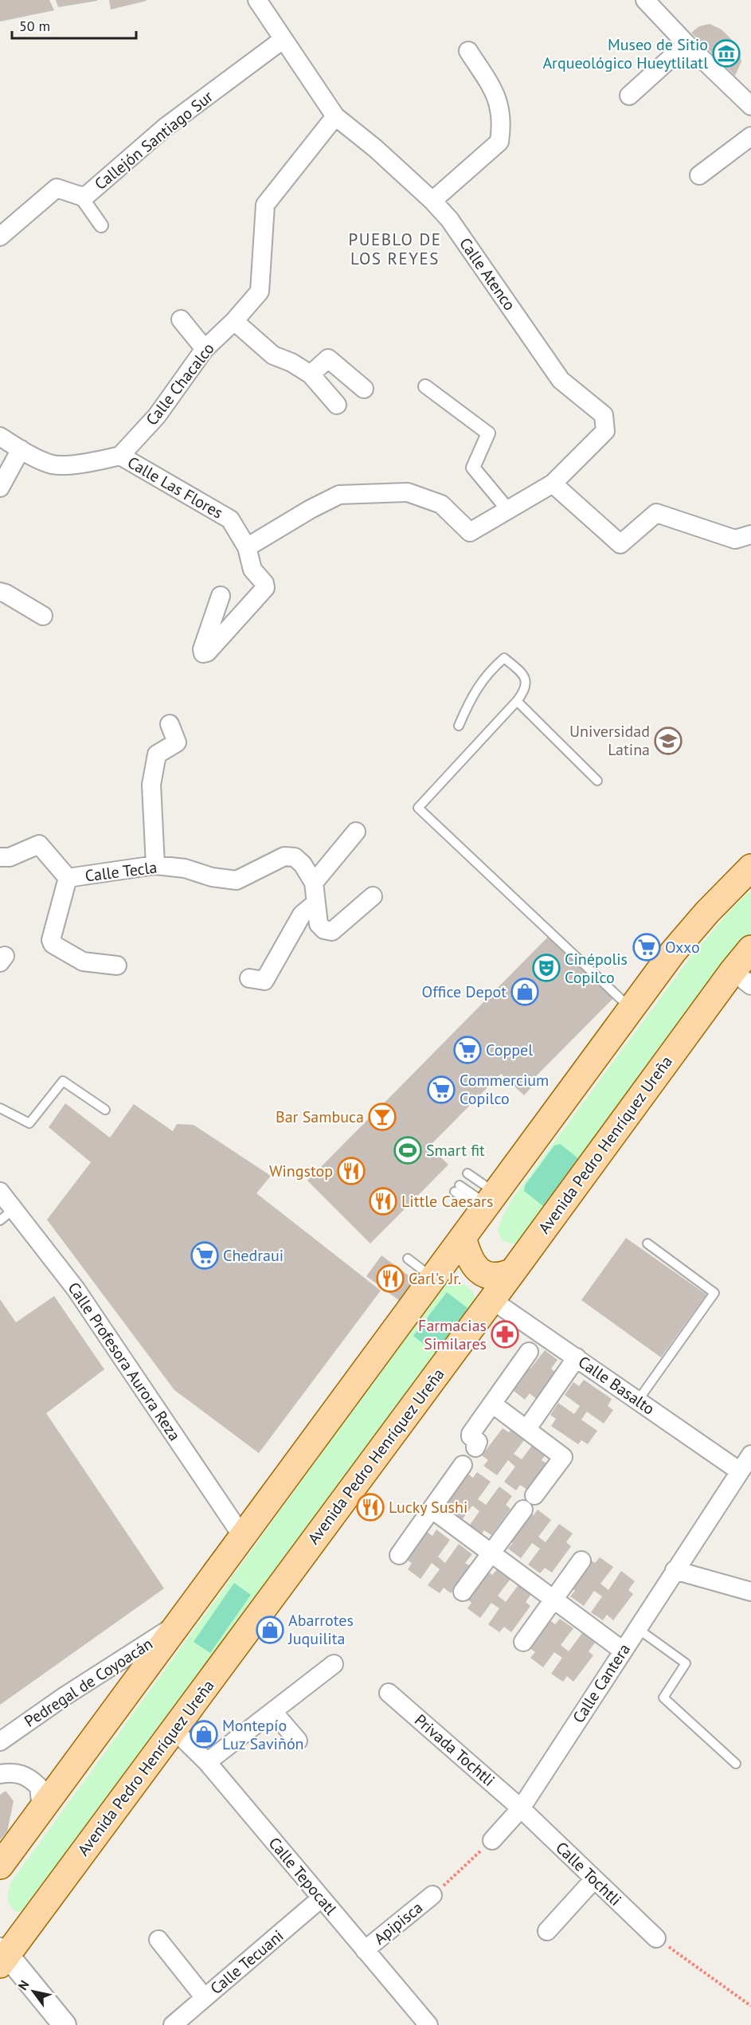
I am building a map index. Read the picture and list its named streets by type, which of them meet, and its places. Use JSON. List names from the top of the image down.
{
  "streets": {
    "main road": ["Avenida Pedro Henríquez Ureña"],
    "street": [
      "Callejón Santiago Sur",
      "Calle Atenco",
      "Calle Chacalco",
      "Calle Las Flores",
      "Calle Tecla",
      "Calle Profesora Aurora Reza",
      "Calle Basalto",
      "Pedregal de Coyoacán",
      "Calle Cantera",
      "Privada Tochtli",
      "Calle Tochtli",
      "Calle Tepocatl",
      "Apipisca",
      "Calle Tecuani"
    ]
  },
  "crossings": [
    ["Callejón Santiago Sur", "Calle Atenco"],
    ["Calle Atenco", "Calle Chacalco"],
    ["Calle Chacalco", "Calle Las Flores"],
    ["Avenida Pedro Henríquez Ureña", "Calle Basalto"],
    ["Avenida Pedro Henríquez Ureña", "Calle Tepocatl"],
    ["Calle Basalto", "Calle Cantera"],
    ["Calle Cantera", "Privada Tochtli"],
    ["Calle Cantera", "Calle Tochtli"],
    ["Privada Tochtli", "Calle Tochtli"],
    ["Calle Tepocatl", "Apipisca"],
    ["Calle Tepocatl", "Calle Tecuani"]
  ],
  "districts": ["PUEBLO DE LOS REYES"],
  "places": {
    "museum": ["Museo de Sitio Arqueológico Hueytlilatl"],
    "school or university": ["Universidad Latina"],
    "supermarket": [
      "Oxxo",
      "Coppel",
      "Commercium Copilco",
      "Chedraui"
    ],
    "theatre": ["Cinépolis Copilco"],
    "shop": ["Office Depot", "Abarrotes Juquilita", "Montepío Luz Saviñón"],
    "bar": ["Bar Sambuca"],
    "sports": ["Smart fit"],
    "restaurant": [
      "Wingstop",
      "Little Caesars",
      "Carl's Jr.",
      "Lucky Sushi"
    ],
    "pharmacy": ["Farmacias Similares"]
  },
  "scale_bar": "50 m",
  "north": "top left"
}
